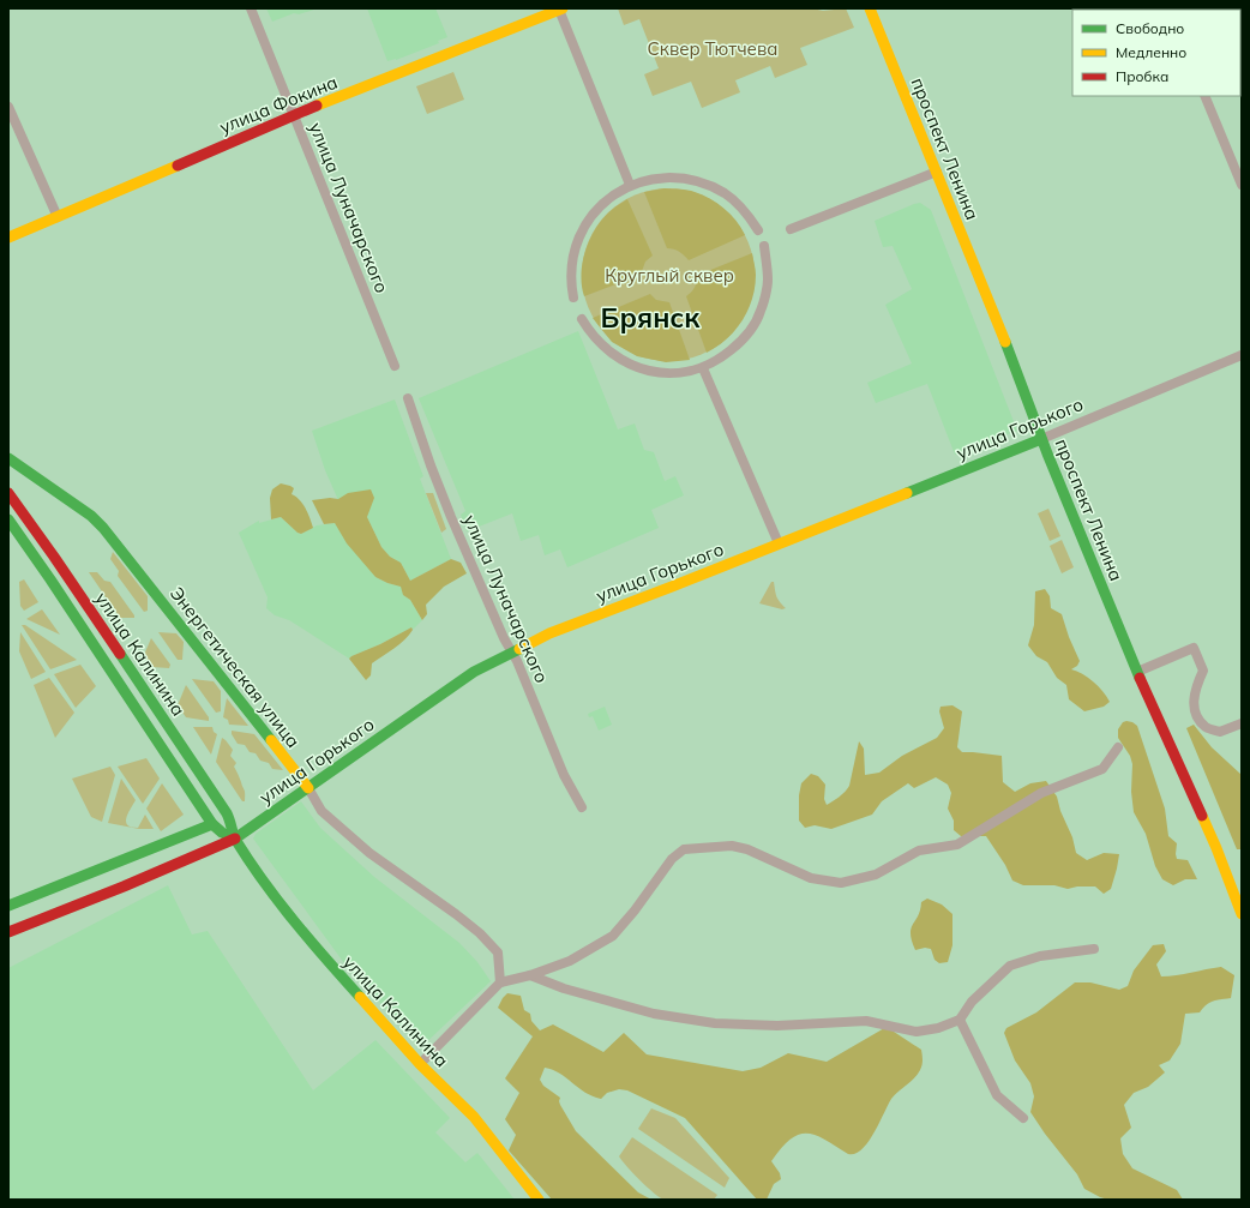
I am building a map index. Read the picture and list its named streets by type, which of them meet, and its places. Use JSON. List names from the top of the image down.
{
  "streets": {
    "main road": [
      "улица Фокина",
      "проспект Ленина",
      "улица Горького",
      "улица Калинина",
      "Энергетическая улица"
    ],
    "street": ["улица Луначарского"]
  },
  "crossings": [
    ["улица Фокина", "улица Луначарского"],
    ["проспект Ленина", "улица Горького"],
    ["улица Луначарского", "улица Горького"],
    ["улица Горького", "улица Калинина"],
    ["улица Горького", "Энергетическая улица"]
  ],
  "districts": ["Брянск"],
  "parks": ["Сквер Тютчева", "Круглый сквер"],
  "legend": ["Свободно", "Медленно", "Пробка"]
}
